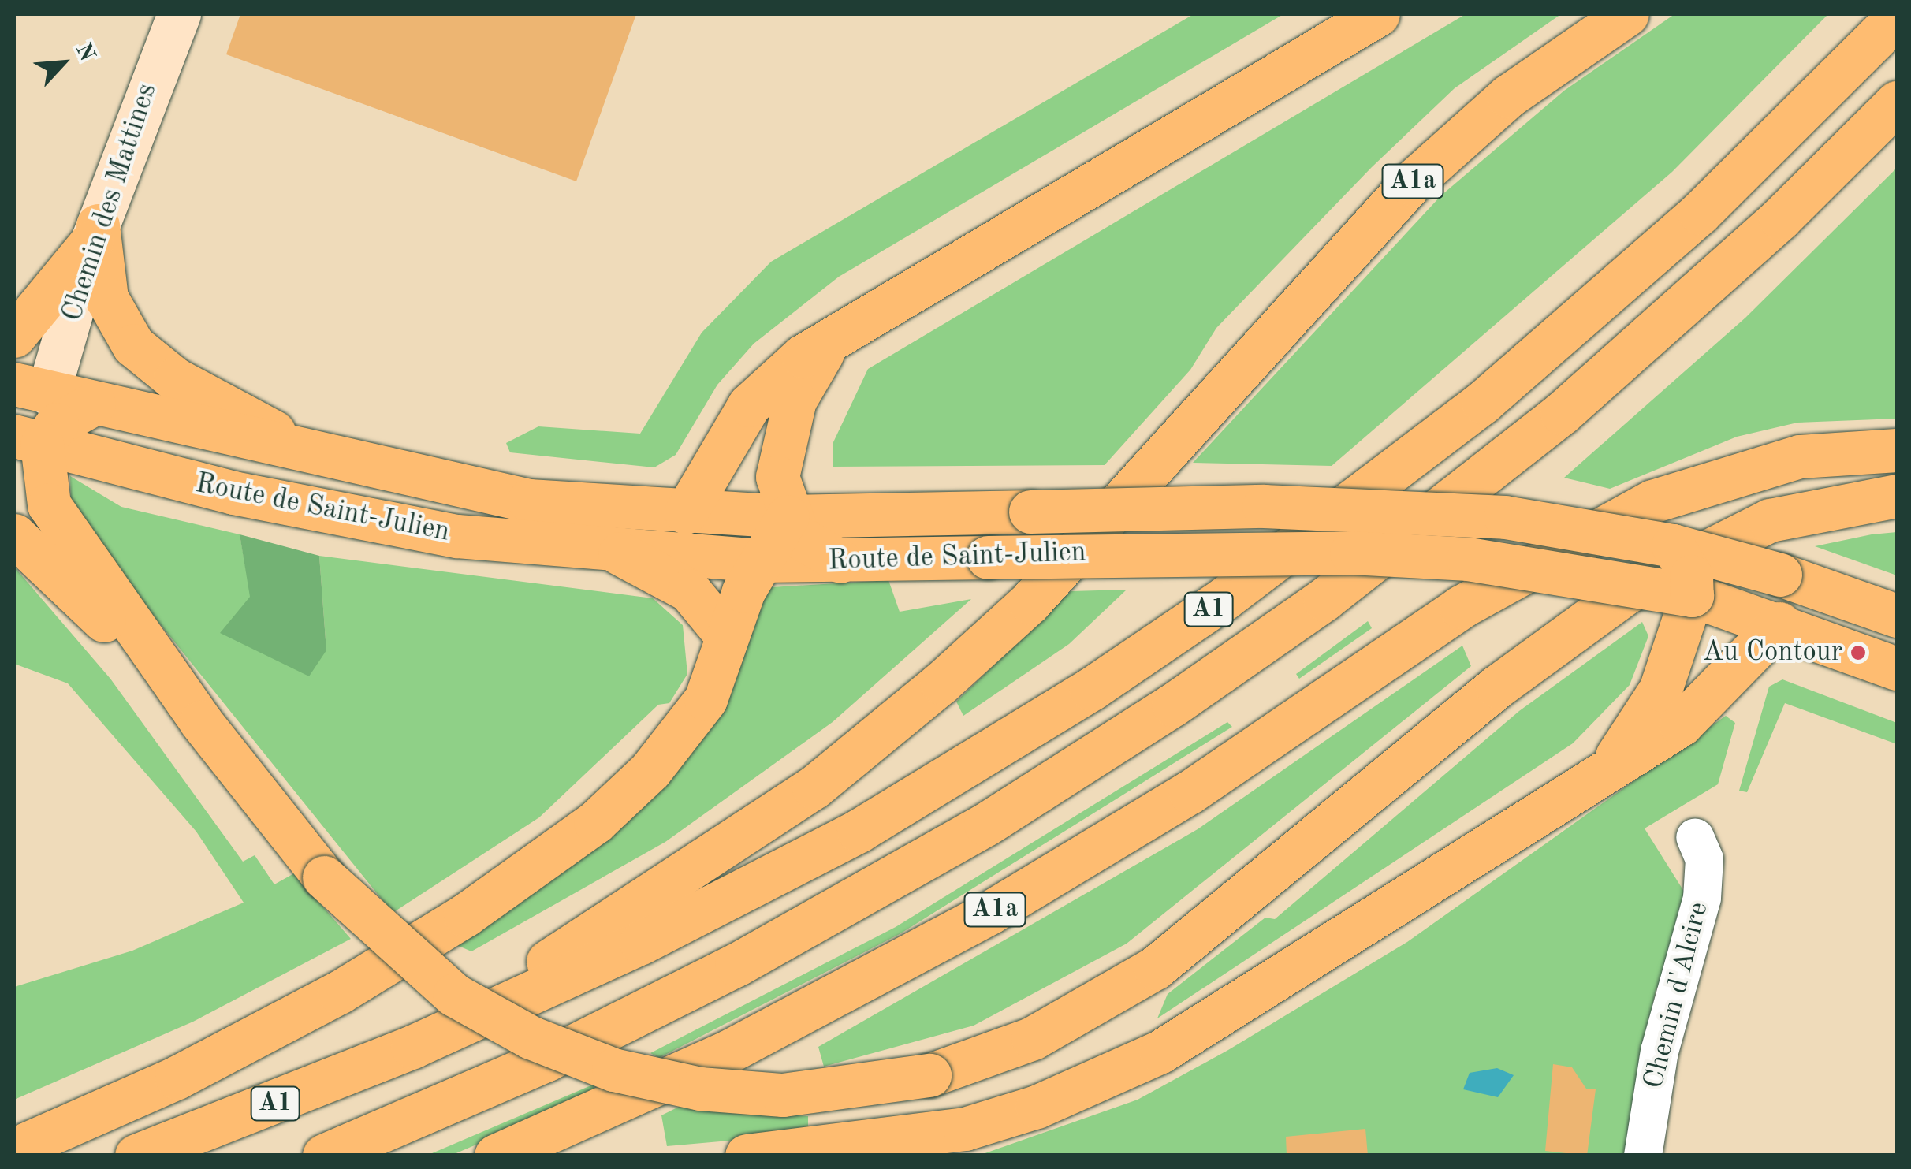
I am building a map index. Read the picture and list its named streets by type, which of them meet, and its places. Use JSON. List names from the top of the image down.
{
  "streets": {
    "main road": [
      "A1a",
      "Chemin des Mattines",
      "Route de Saint-Julien",
      "A1"
    ],
    "street": ["Chemin d'Alcire"]
  },
  "crossings": [
    ["A1a", "A1"],
    ["Chemin des Mattines", "Route de Saint-Julien"]
  ],
  "places": ["Au Contour"],
  "north": "top right"
}
